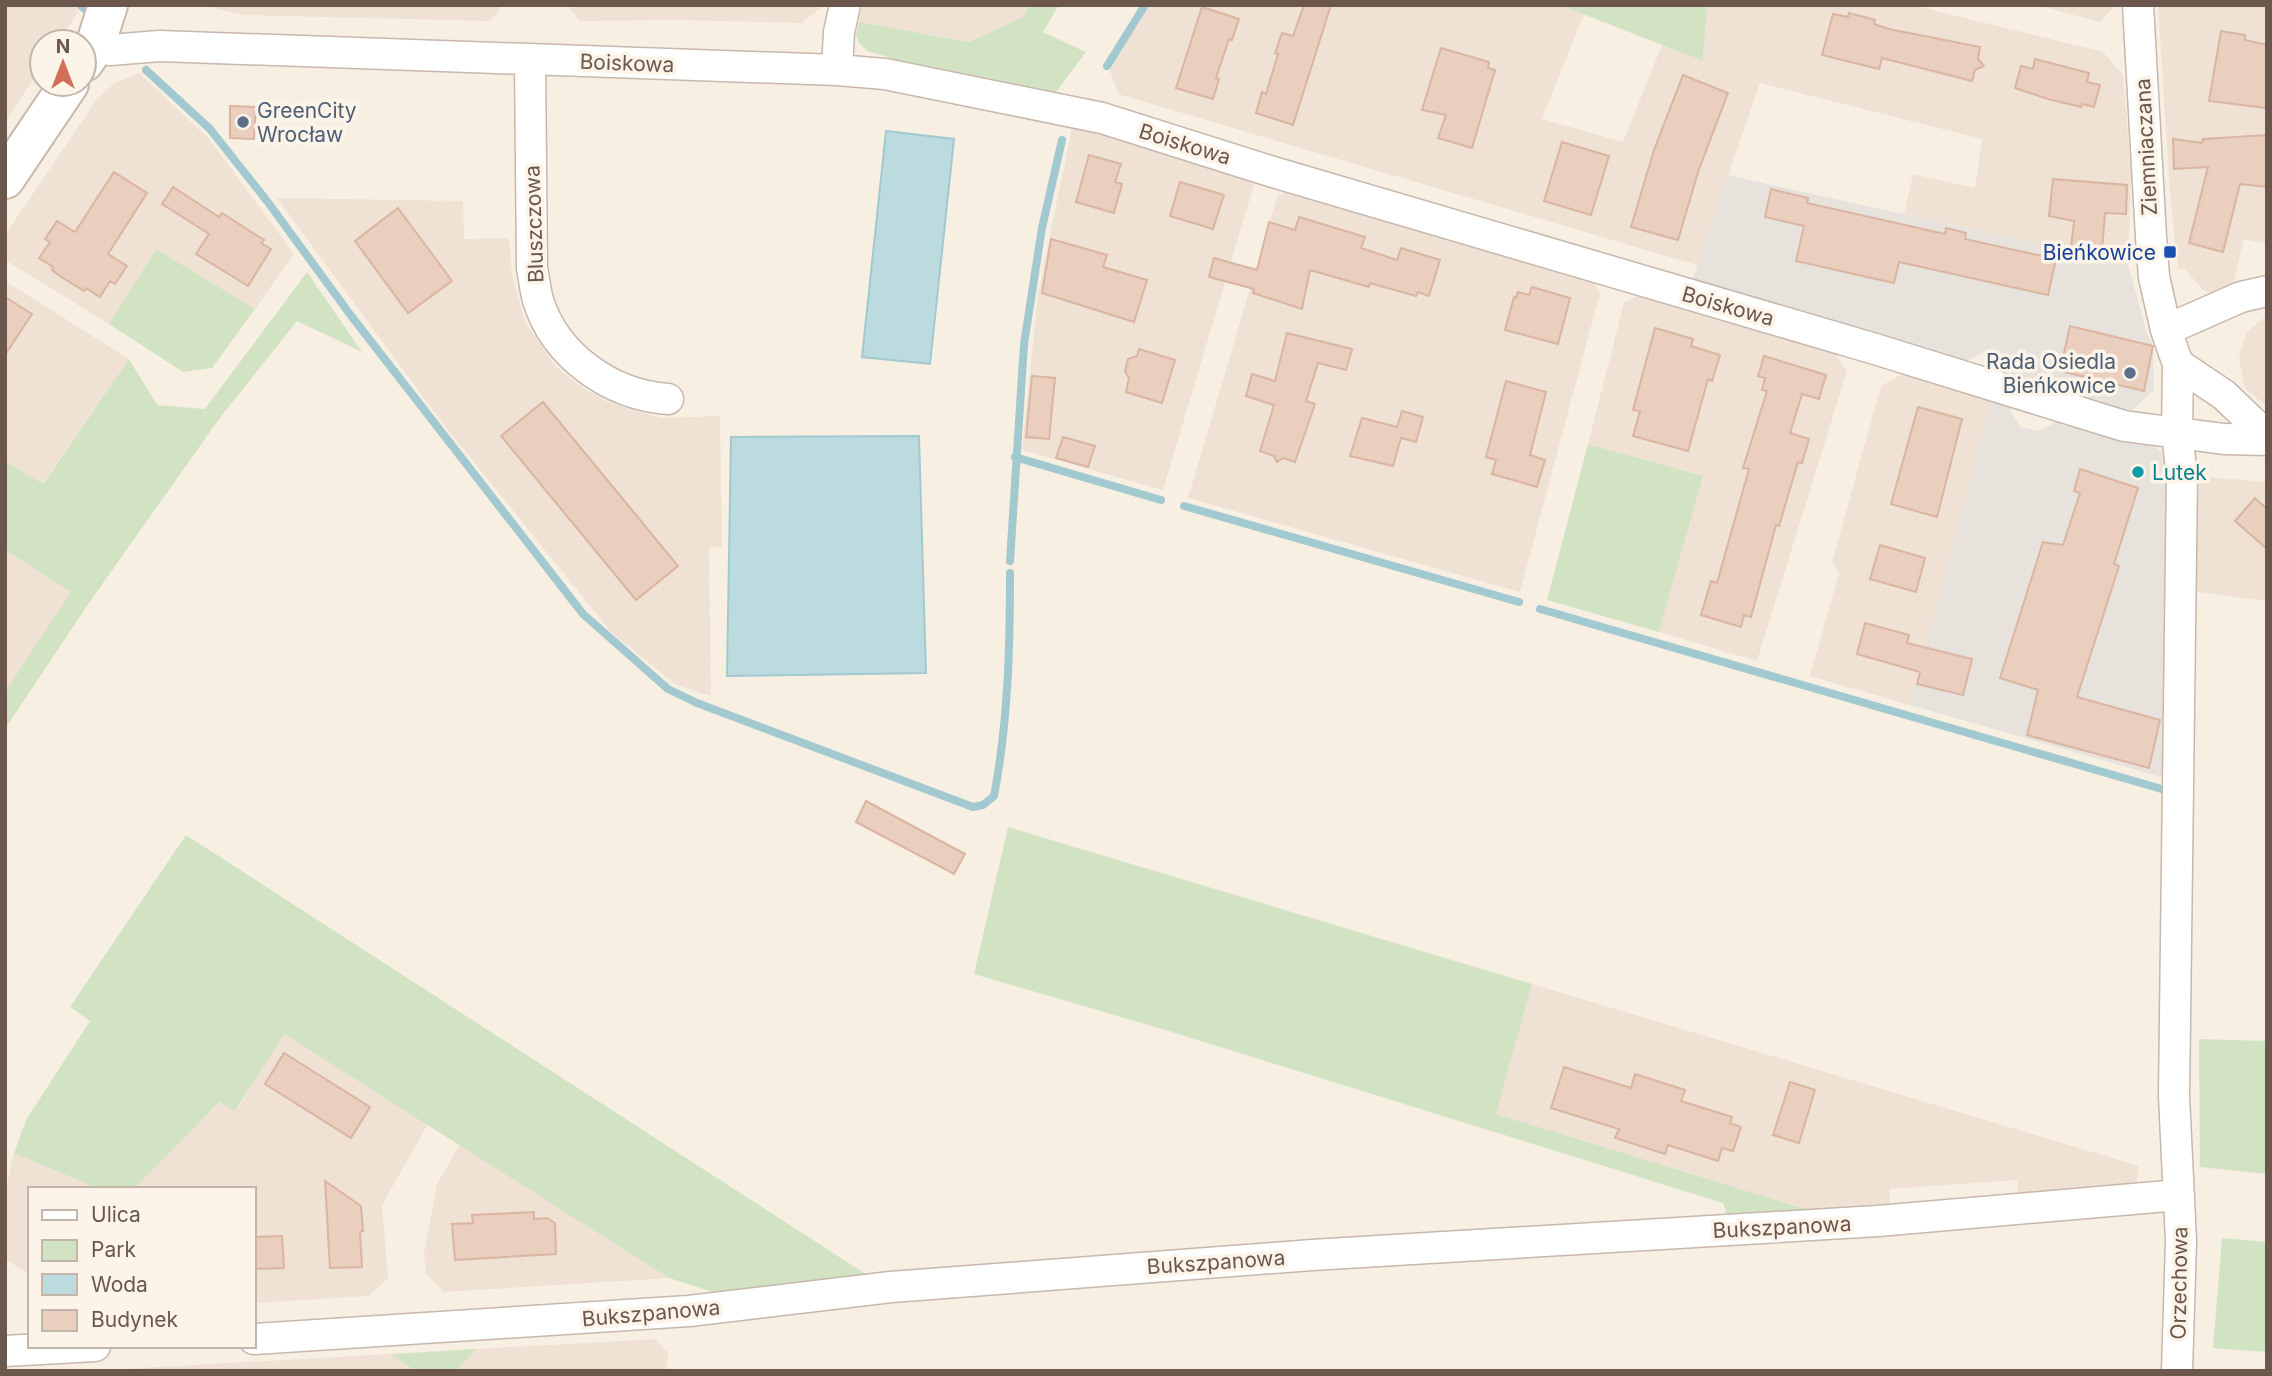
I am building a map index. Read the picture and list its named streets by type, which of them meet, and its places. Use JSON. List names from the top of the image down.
{
  "streets": {
    "street": [
      "Boiskowa",
      "Ziemniaczana",
      "Bluszczowa",
      "Bukszpanowa",
      "Orzechowa"
    ]
  },
  "crossings": [
    ["Boiskowa", "Bluszczowa"],
    ["Boiskowa", "Orzechowa"],
    ["Ziemniaczana", "Orzechowa"],
    ["Bukszpanowa", "Orzechowa"]
  ],
  "places": {
    "other": ["GreenCity Wrocław", "Rada Osiedla Bieńkowice", "Lutek"],
    "transit": ["Bieńkowice"]
  },
  "legend": [
    "Ulica",
    "Park",
    "Woda",
    "Budynek"
  ],
  "north": "top"
}
